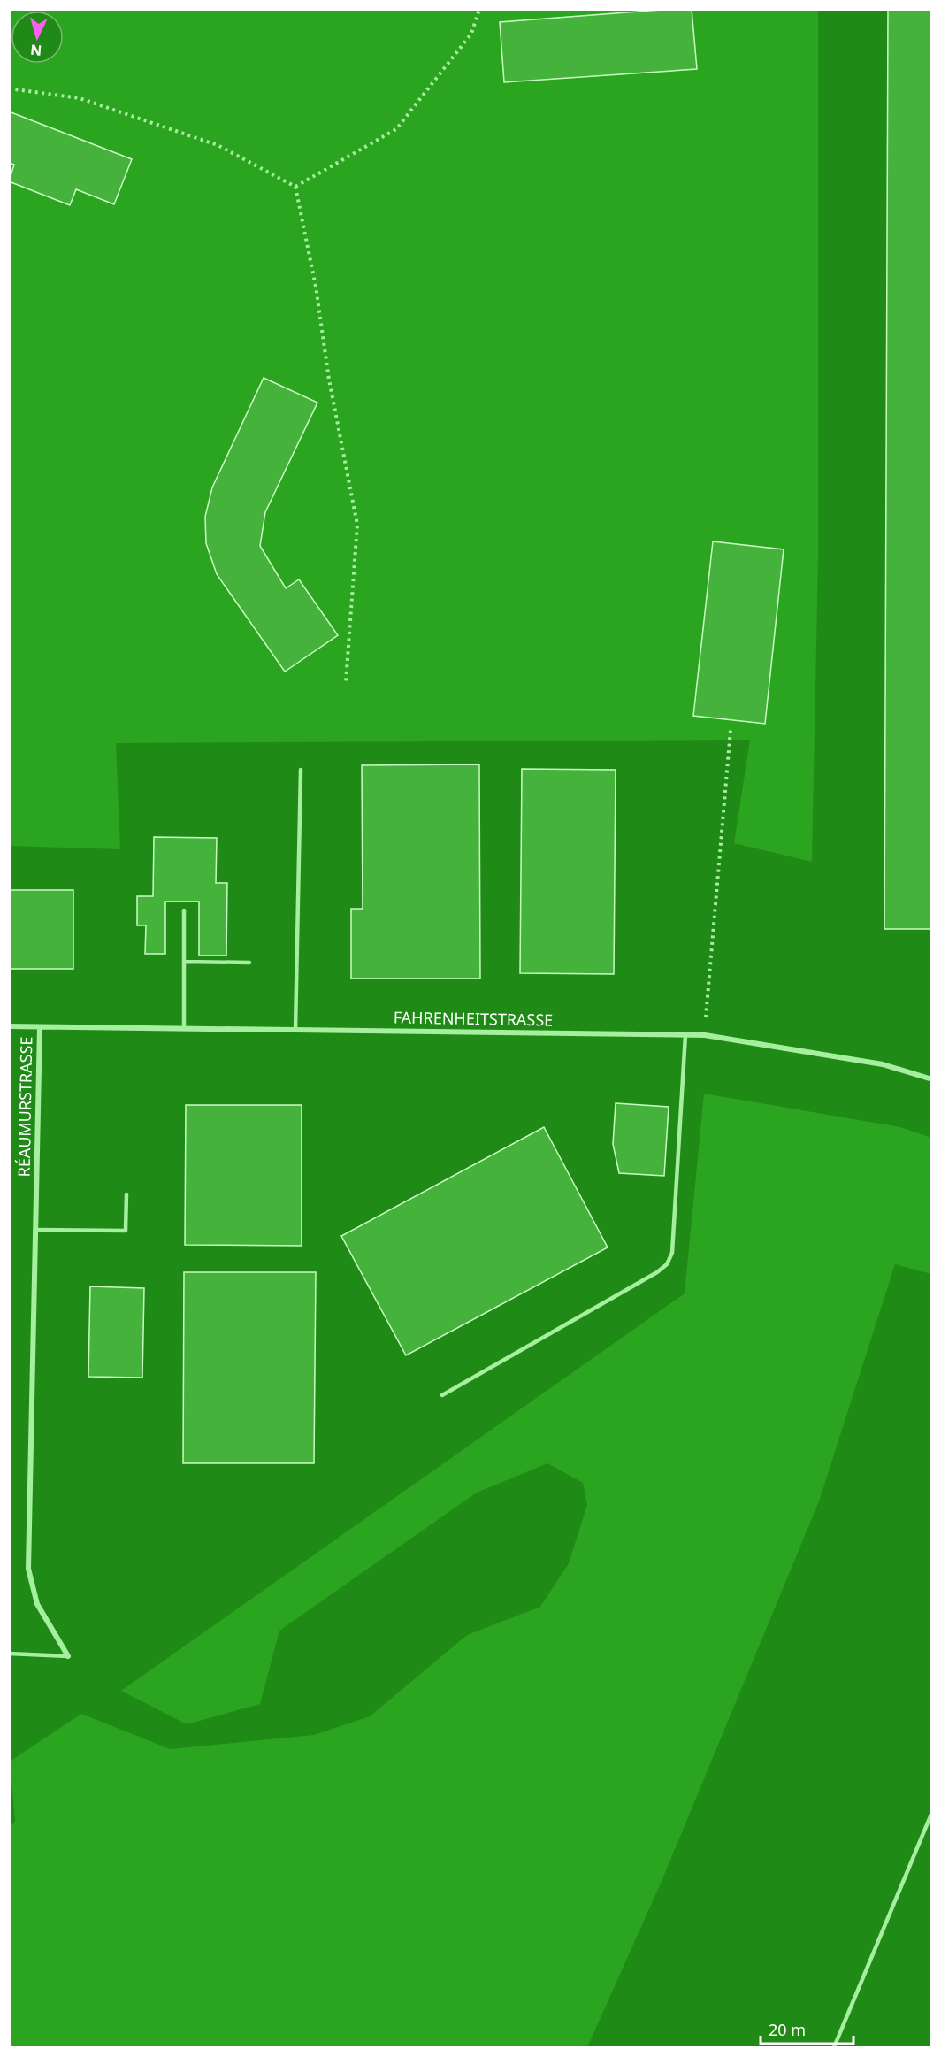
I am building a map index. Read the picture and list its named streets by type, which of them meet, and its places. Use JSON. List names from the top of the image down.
{
  "streets": {
    "street": ["FAHRENHEITSTRASSE", "RÉAUMURSTRASSE"]
  },
  "crossings": [
    ["FAHRENHEITSTRASSE", "RÉAUMURSTRASSE"]
  ],
  "scale_bar": "20 m",
  "north": "bottom"
}
